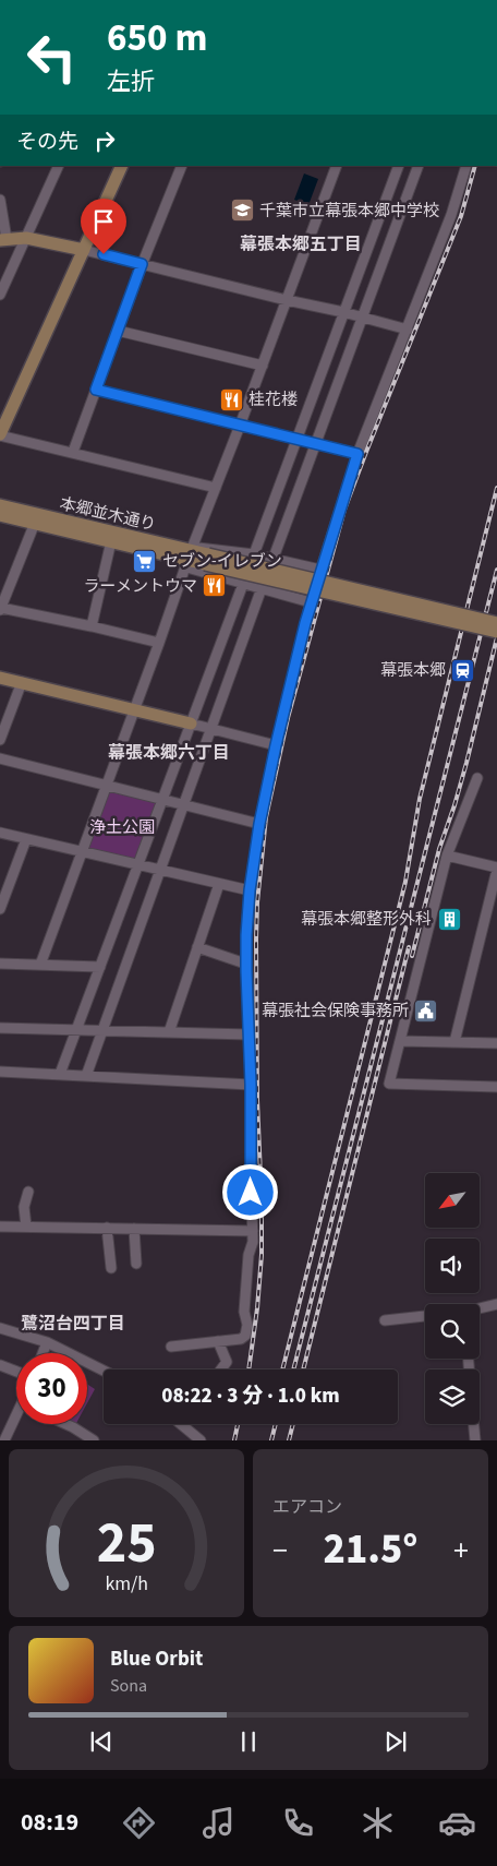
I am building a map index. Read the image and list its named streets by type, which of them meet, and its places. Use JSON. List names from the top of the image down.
{
  "streets": {
    "street": ["本郷並木通り"]
  },
  "districts": ["幕張本郷五丁目", "幕張本郷六丁目", "鷺沼台四丁目"],
  "parks": ["浄土公園"],
  "places": {
    "school or university": ["千葉市立幕張本郷中学校"],
    "restaurant": ["桂花楼", "ラーメントウマ"],
    "supermarket": ["セブン-イレブン"],
    "station": ["幕張本郷"],
    "building": ["幕張本郷整形外科"],
    "public building": ["幕張社会保険事務所"]
  },
  "north": "bottom left",
  "page": {
    "turn": ["650 m", "左折"],
    "then": "その先",
    "limit": "30",
    "trip": "08:22 · 3 分 · 1.0 km",
    "tile": "エアコン",
    "heat": ["−", "21.5°", "+"],
    "song": ["Blue Orbit", "Sona"],
    "tabs": "08:19",
    "gauge": ["25", "km/h"]
  }
}
